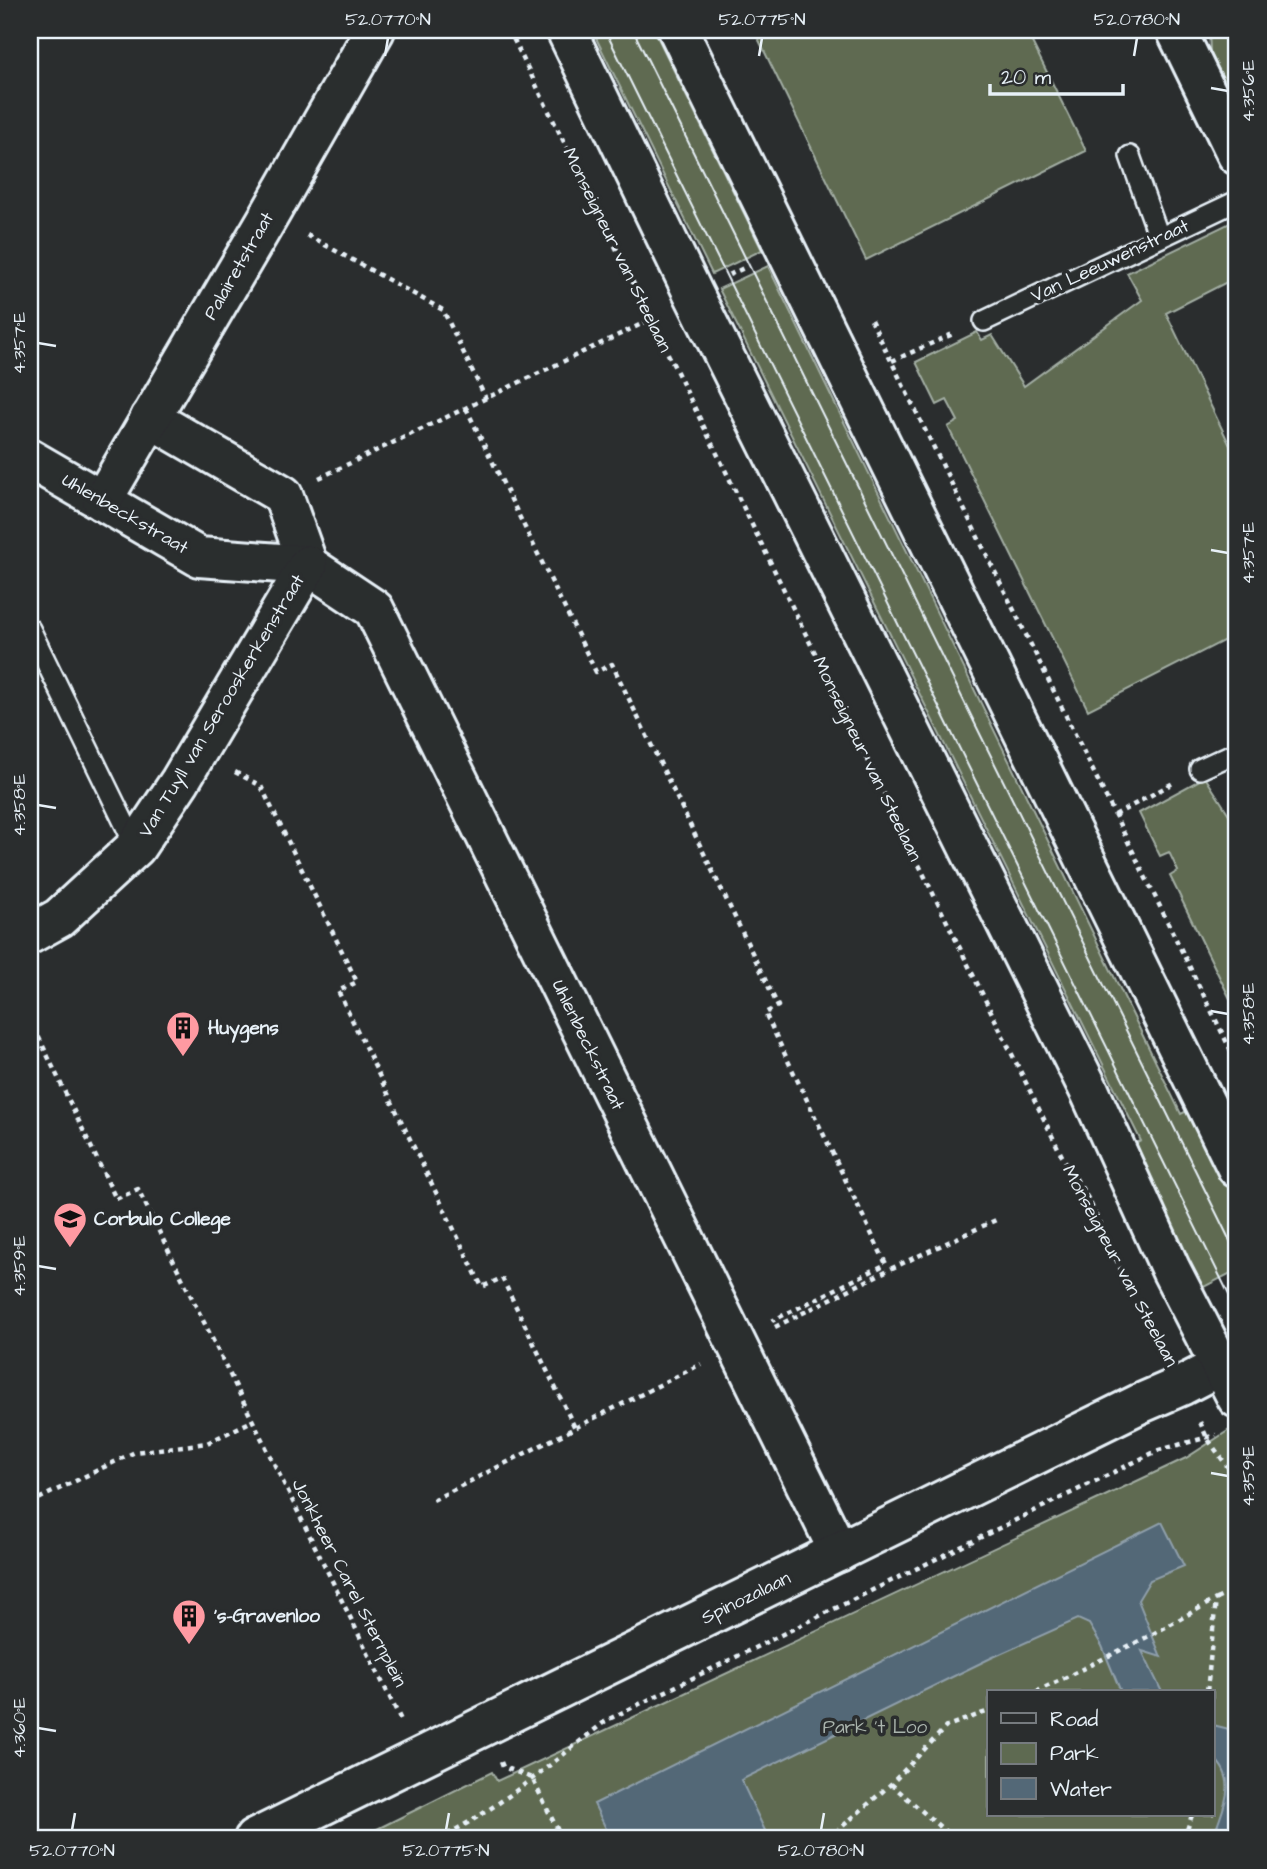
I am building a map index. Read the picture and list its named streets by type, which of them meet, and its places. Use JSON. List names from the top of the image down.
{
  "streets": {
    "street": [
      "Palairetstraat",
      "Uhlenbeckstraat",
      "Van Tuyll van Serooskerkenstraat",
      "Spinozalaan"
    ],
    "lane": ["Van Leeuwenstraat"],
    "path": ["Monseigneur van Steelaan", "Jonkheer Carel Sternplein"]
  },
  "crossings": [
    ["Monseigneur van Steelaan", "Spinozalaan"],
    ["Palairetstraat", "Uhlenbeckstraat"],
    ["Uhlenbeckstraat", "Van Tuyll van Serooskerkenstraat"],
    ["Uhlenbeckstraat", "Spinozalaan"],
    ["Jonkheer Carel Sternplein", "Spinozalaan"]
  ],
  "parks": ["Park 't Loo"],
  "places": {
    "building": ["Huygens", "'s-Gravenloo"],
    "school or university": ["Corbulo College"]
  },
  "legend": ["Road", "Park", "Water"],
  "scale_bar": "20 m",
  "coordinates": [
    "52.0770°N",
    "52.0775°N",
    "52.0780°N",
    "4.356°E",
    "4.357°E",
    "4.358°E",
    "4.359°E",
    "4.360°E"
  ]
}
